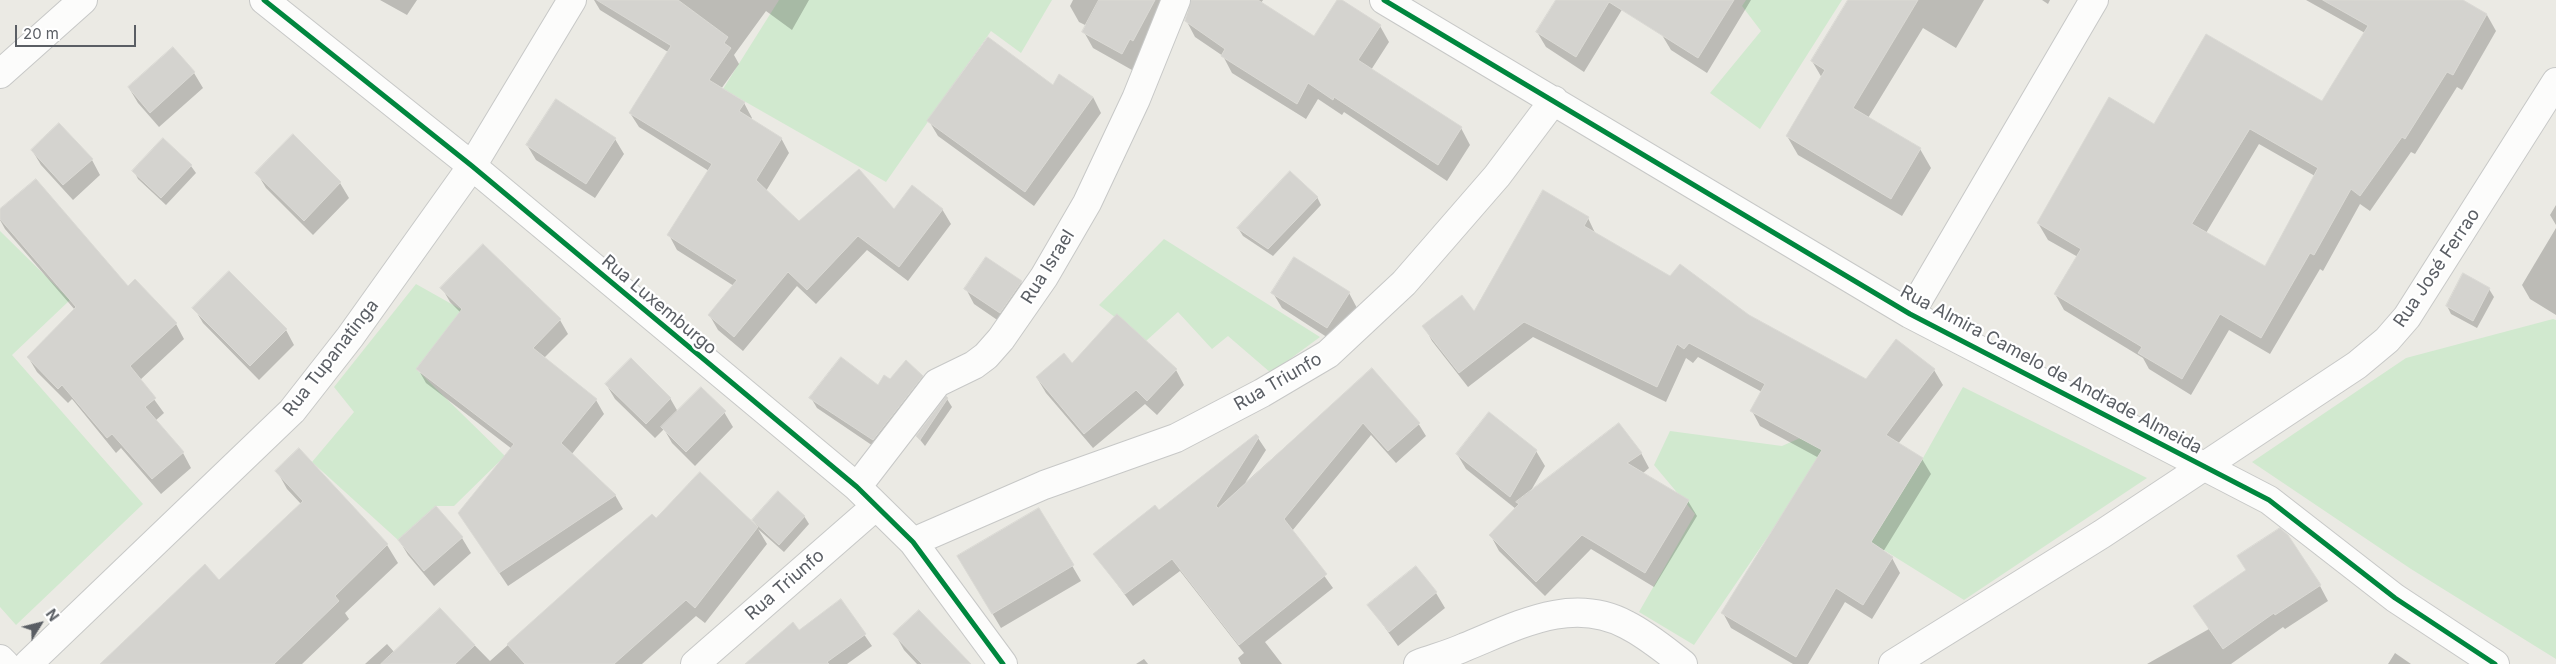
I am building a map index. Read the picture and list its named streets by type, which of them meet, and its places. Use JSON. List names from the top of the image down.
{
  "streets": {
    "street": [
      "Rua Israel",
      "Rua José Ferrao",
      "Rua Luxemburgo",
      "Rua Tupanatinga",
      "Rua Almira Camelo de Andrade Almeida",
      "Rua Triunfo"
    ]
  },
  "crossings": [
    ["Rua Israel", "Rua Luxemburgo"],
    ["Rua José Ferrao", "Rua Almira Camelo de Andrade Almeida"],
    ["Rua Luxemburgo", "Rua Tupanatinga"],
    ["Rua Luxemburgo", "Rua Triunfo"],
    ["Rua Almira Camelo de Andrade Almeida", "Rua Triunfo"]
  ],
  "scale_bar": "20 m",
  "north": "top right"
}
